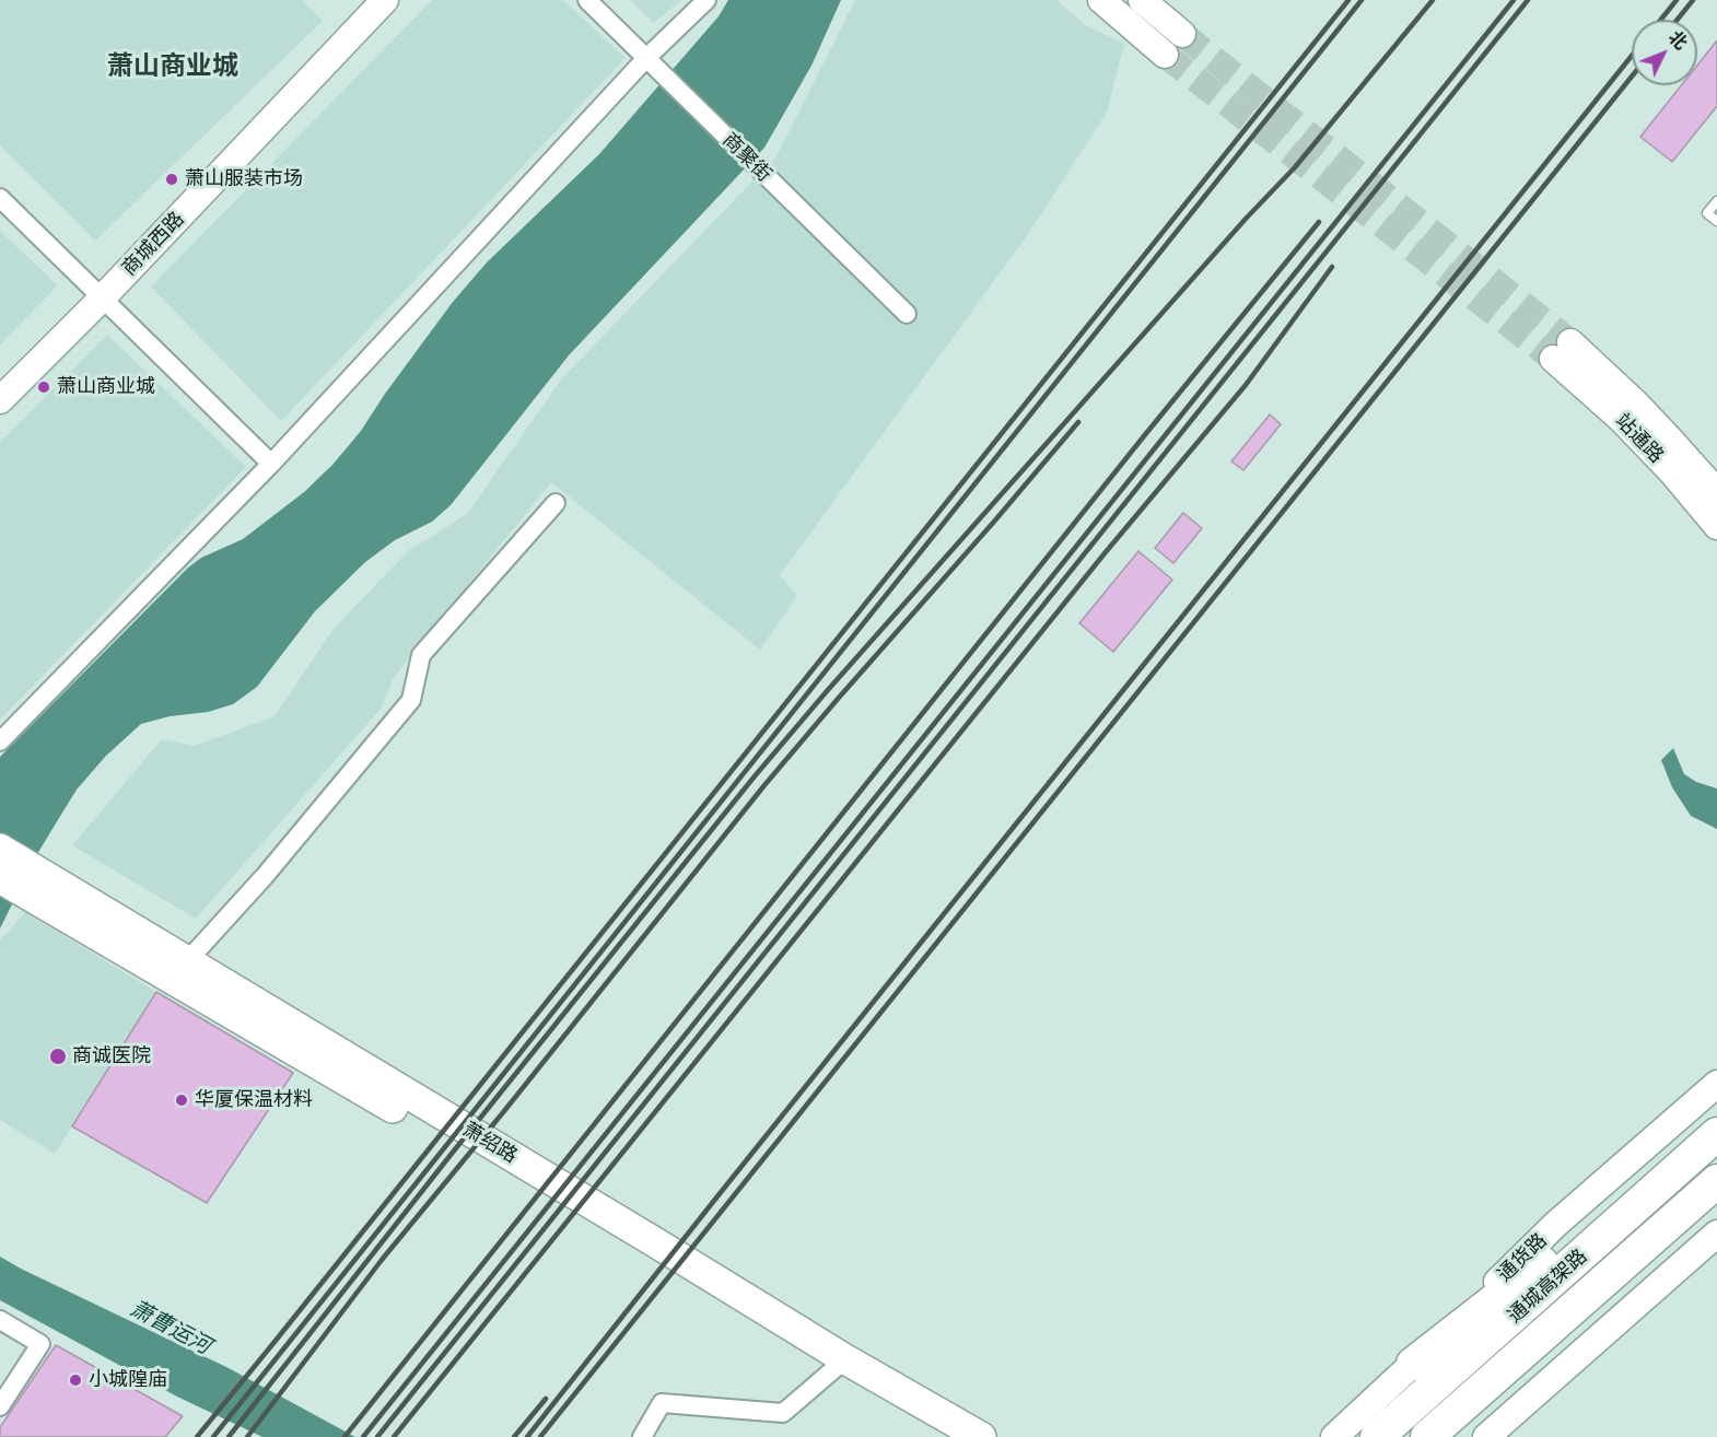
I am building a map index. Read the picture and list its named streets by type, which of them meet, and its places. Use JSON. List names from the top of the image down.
{
  "streets": {
    "highway": ["通城高架路"],
    "main road": [
      "商城西路",
      "站通路",
      "萧绍路",
      "通货路"
    ],
    "street": ["商聚街"]
  },
  "districts": ["萧山商业城"],
  "water": ["萧曹运河"],
  "places": [
    "萧山服装市场",
    "萧山商业城",
    "商诚医院",
    "华厦保温材料",
    "小城隍庙"
  ],
  "north": "top right"
}
